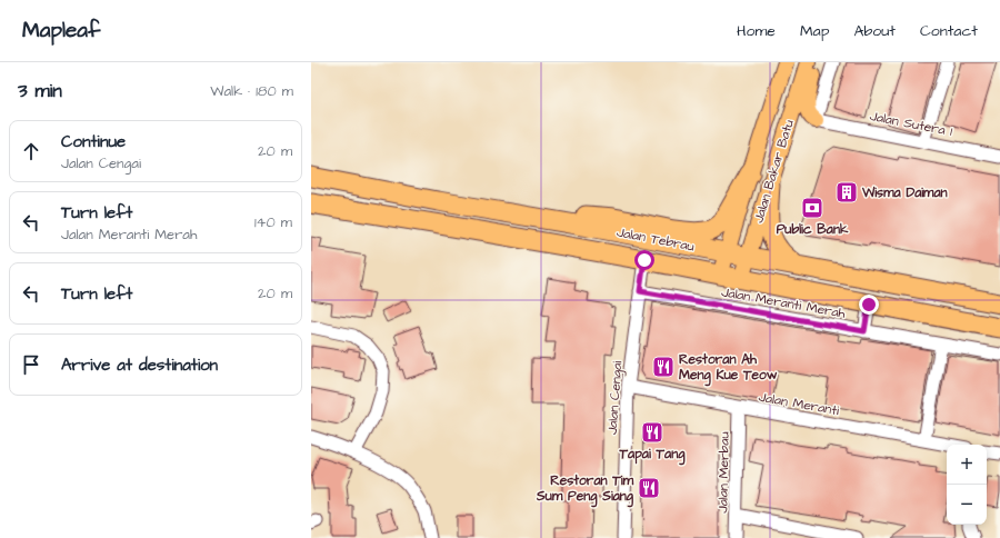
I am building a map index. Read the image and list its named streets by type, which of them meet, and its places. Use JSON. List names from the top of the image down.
{
  "streets": {
    "highway": ["Jalan Tebrau"],
    "main road": ["Jalan Bakar Batu"],
    "street": [
      "Jalan Sutera 1",
      "Jalan Meranti Merah",
      "Jalan Cengai",
      "Jalan Meranti",
      "Jalan Merbau"
    ]
  },
  "crossings": [
    ["Jalan Bakar Batu", "Jalan Tebrau"],
    ["Jalan Tebrau", "Jalan Cengai"],
    ["Jalan Meranti Merah", "Jalan Cengai"],
    ["Jalan Cengai", "Jalan Meranti"],
    ["Jalan Meranti", "Jalan Merbau"]
  ],
  "places": {
    "building": ["Wisma Daiman"],
    "bank": ["Public Bank"],
    "restaurant": ["Restoran Ah Meng Kue Teow", "Tapai Tang", "Restoran Tim Sum Peng Siang"]
  },
  "page": {
    "header": "Mapleaf",
    "nav": [
      "Home",
      "Map",
      "About",
      "Contact"
    ],
    "heading": ["3 min", "Walk · 180 m"],
    "list": [
      ["Continue", "Jalan Cengai", "20 m"],
      ["Turn left", "Jalan Meranti Merah", "140 m"],
      ["Turn left", "20 m"],
      "Arrive at destination"
    ],
    "map_buttons": ["+", "−"]
  }
}
